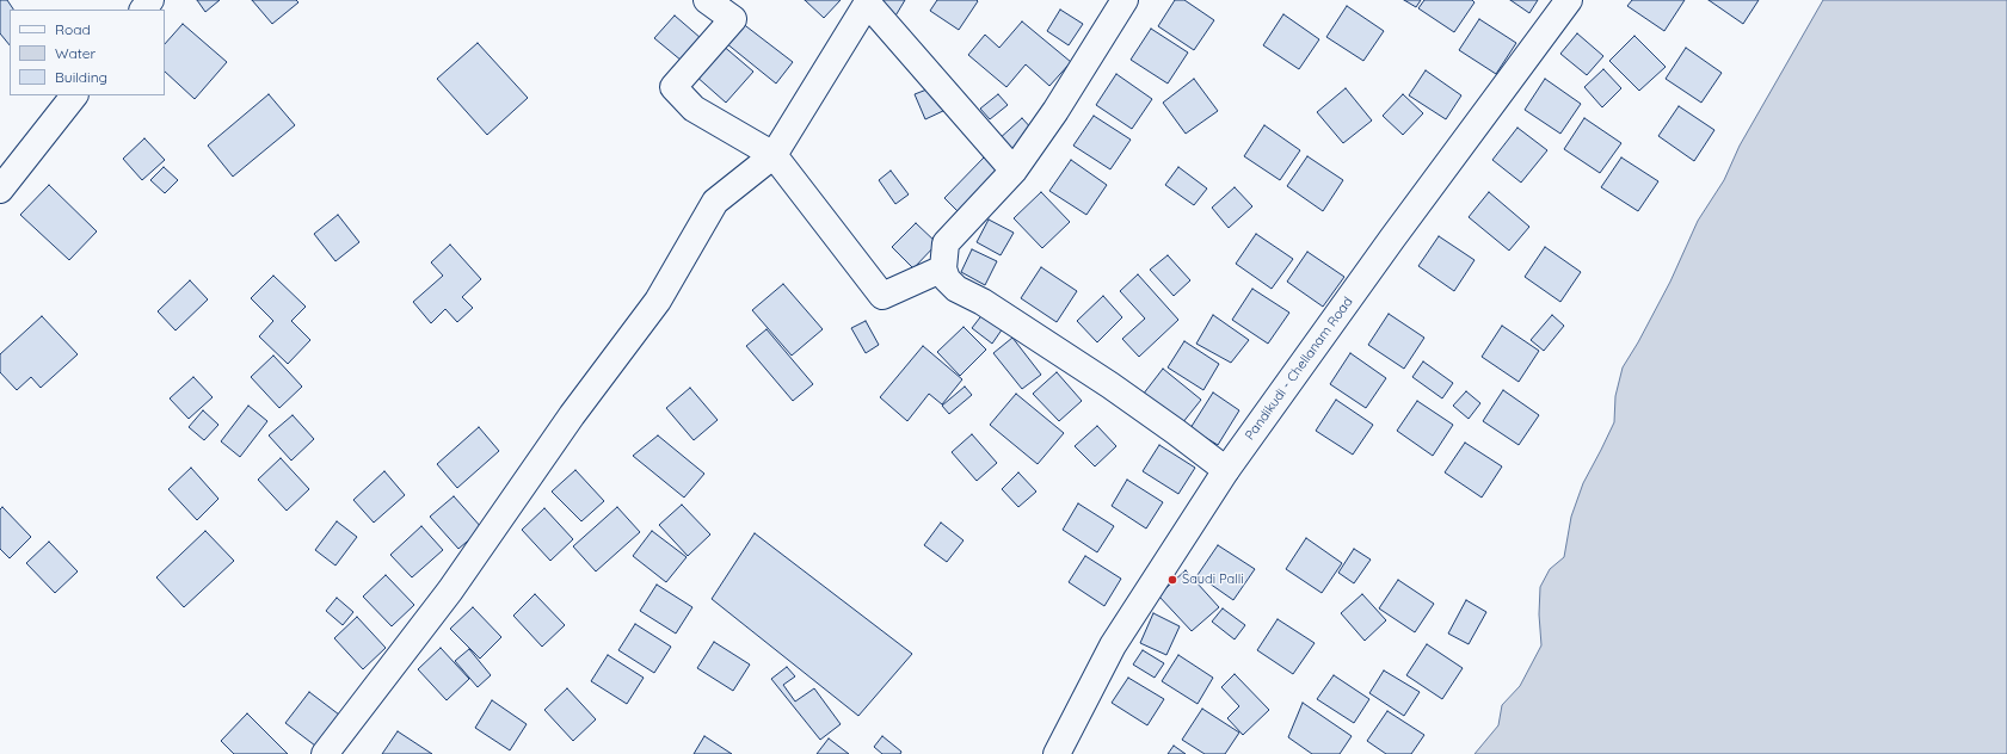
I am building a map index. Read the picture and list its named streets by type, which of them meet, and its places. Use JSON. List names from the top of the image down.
{
  "streets": {
    "street": ["Pandikudi - Chellanam Road"]
  },
  "places": ["Saudi Palli"],
  "legend": ["Road", "Water", "Building"]
}
